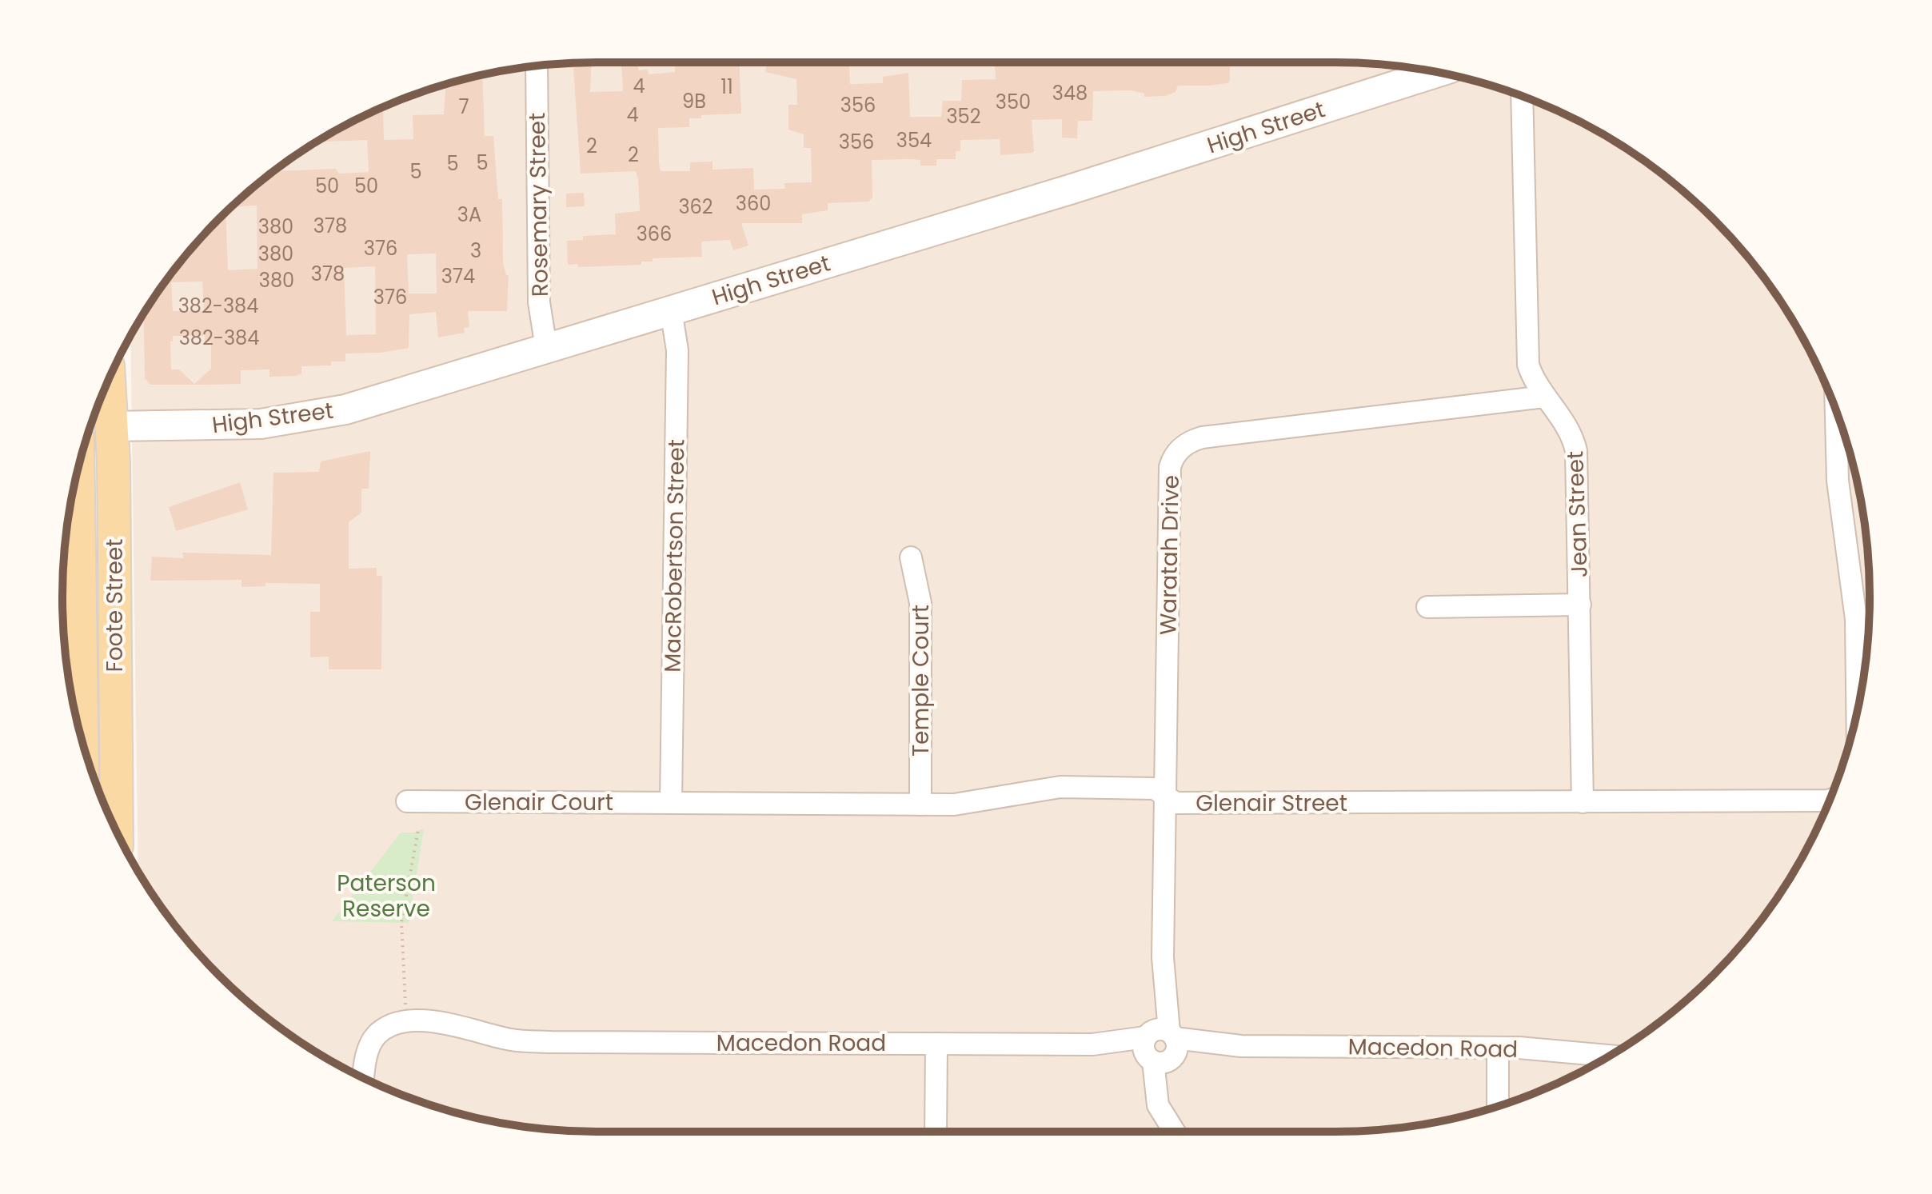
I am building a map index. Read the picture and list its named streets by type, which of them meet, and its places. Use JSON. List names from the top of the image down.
{
  "streets": {
    "main road": ["High Street", "Foote Street"],
    "street": [
      "Rosemary Street",
      "Jean Street",
      "Waratah Drive",
      "MacRobertson Street",
      "Temple Court",
      "Glenair Court",
      "Glenair Street",
      "Macedon Road"
    ]
  },
  "crossings": [
    ["High Street", "Rosemary Street"],
    ["High Street", "MacRobertson Street"],
    ["High Street", "Foote Street"],
    ["Jean Street", "Waratah Drive"],
    ["Jean Street", "Glenair Street"],
    ["Waratah Drive", "Glenair Street"],
    ["Waratah Drive", "Macedon Road"],
    ["MacRobertson Street", "Glenair Court"],
    ["MacRobertson Street", "Glenair Street"],
    ["Temple Court", "Glenair Street"],
    ["Glenair Court", "Glenair Street"]
  ],
  "parks": ["Paterson Reserve"],
  "house_numbers": [
    "4",
    "11",
    "348",
    "9B",
    "350",
    "356",
    "7",
    "4",
    "352",
    "354",
    "356",
    "2",
    "2",
    "5",
    "5",
    "5",
    "50",
    "50",
    "360",
    "362",
    "3A",
    "378",
    "380",
    "366",
    "376",
    "3",
    "380",
    "378",
    "374",
    "380",
    "376",
    "382-384",
    "382-384"
  ]
}
